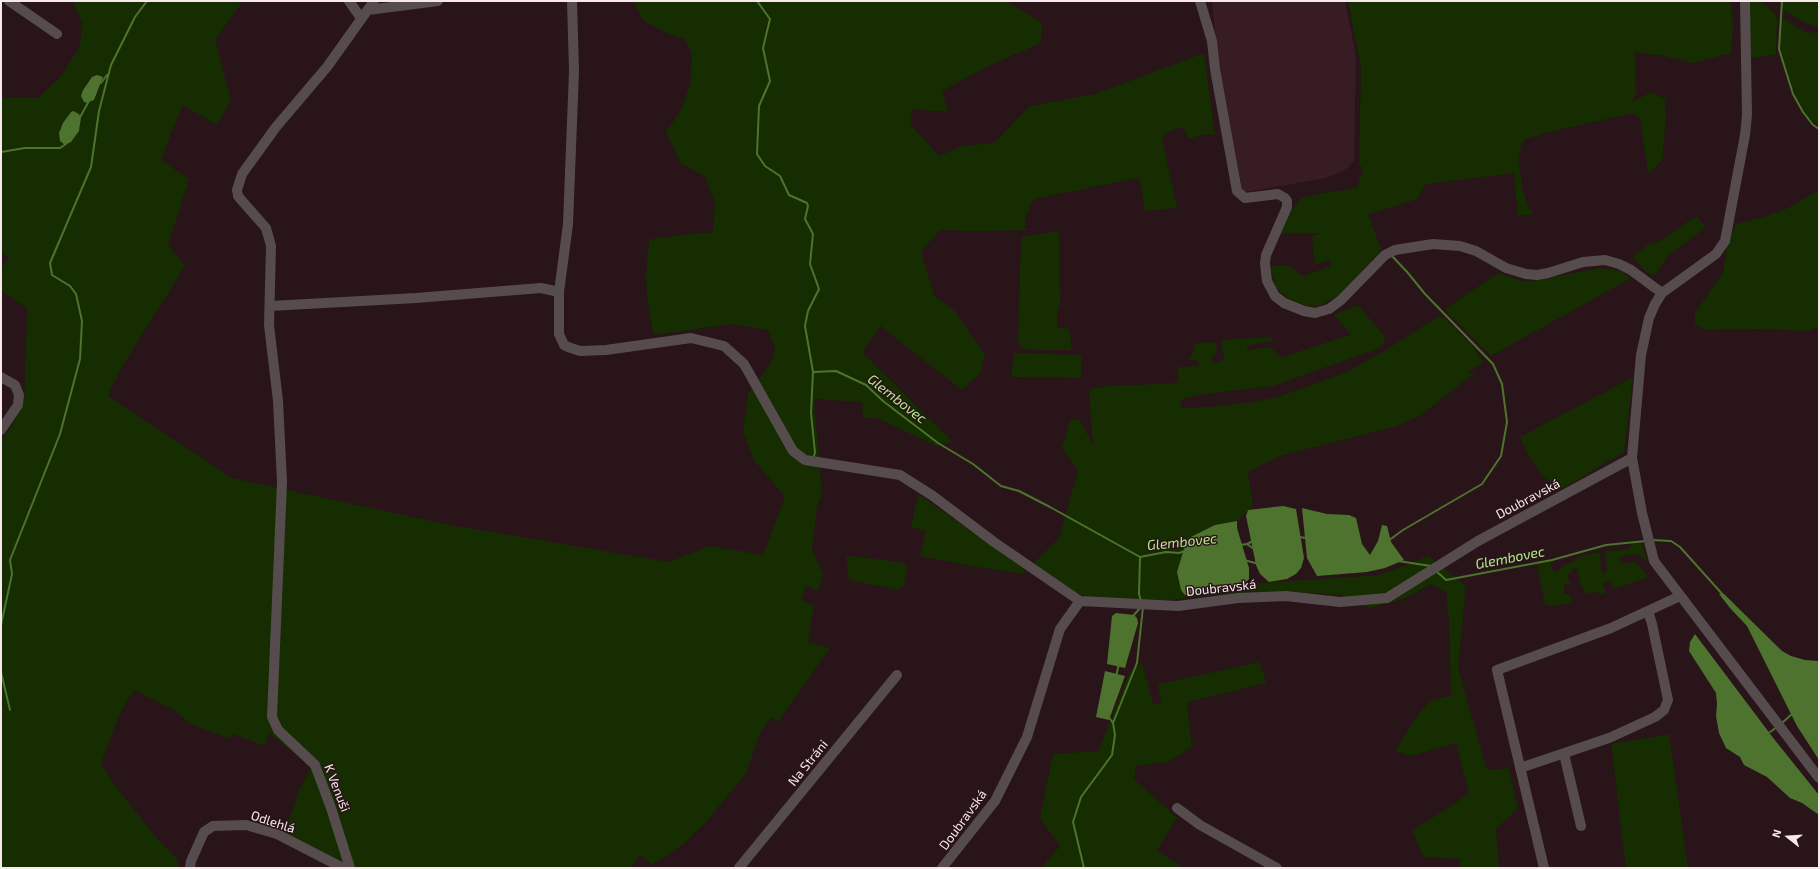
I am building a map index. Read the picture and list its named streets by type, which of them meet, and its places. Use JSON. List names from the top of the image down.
{
  "streets": {
    "street": [
      "Doubravská",
      "Na Stráni",
      "K Venuši",
      "Odlehlá"
    ]
  },
  "water": ["Glembovec"],
  "north": "left"
}
